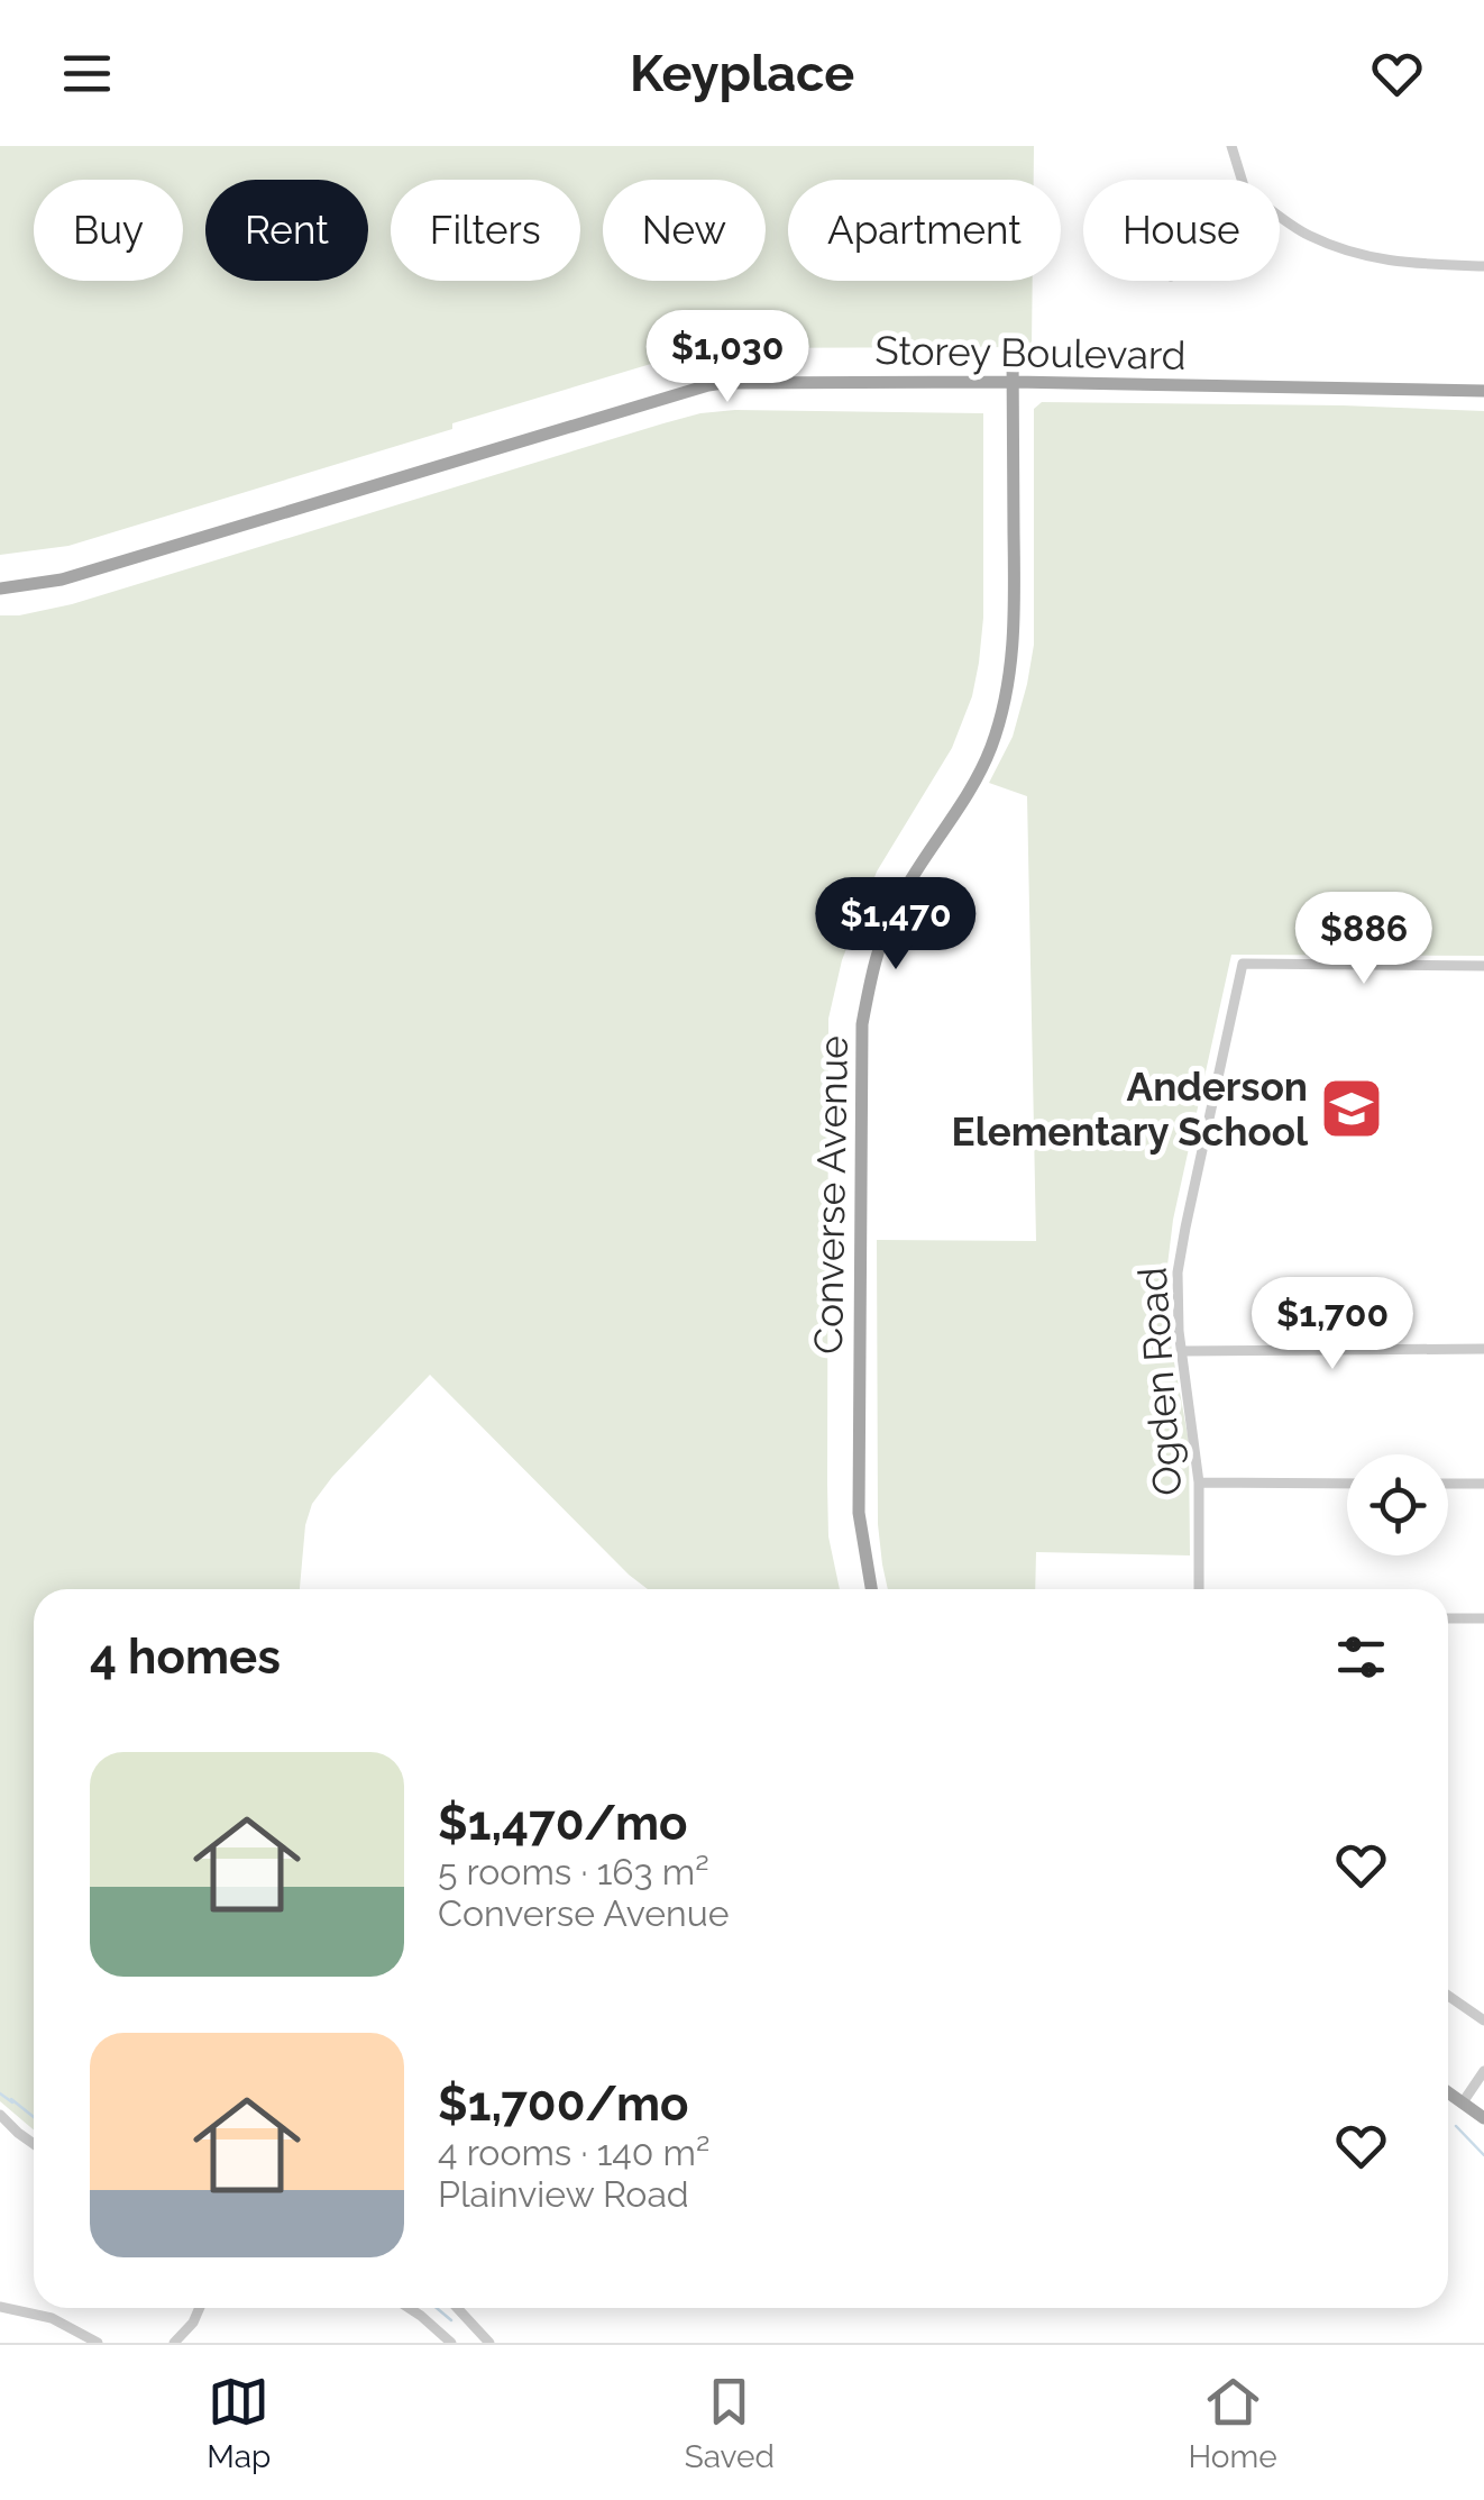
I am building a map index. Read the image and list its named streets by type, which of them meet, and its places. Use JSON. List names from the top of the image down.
{
  "streets": {
    "main road": ["Storey Boulevard", "Converse Avenue"],
    "street": ["Ogden Road"]
  },
  "crossings": [
    ["Storey Boulevard", "Converse Avenue"]
  ],
  "places": {
    "school or university": ["Anderson Elementary School"]
  },
  "page": {
    "header": "Keyplace",
    "chip": [
      "Buy",
      "Rent",
      "Filters",
      "New",
      "Apartment",
      "House"
    ],
    "price": [
      "$1,030",
      "$1,470",
      "$886",
      "$1,700"
    ],
    "heading": "4 homes",
    "list": [
      {
        "name": "$1,470/mo",
        "note": "5 rooms · 163 m² · Converse Avenue"
      },
      {
        "name": "$1,700/mo",
        "note": "4 rooms · 140 m² · Plainview Road"
      }
    ],
    "tabs": ["Map", "Saved", "Home"]
  }
}
